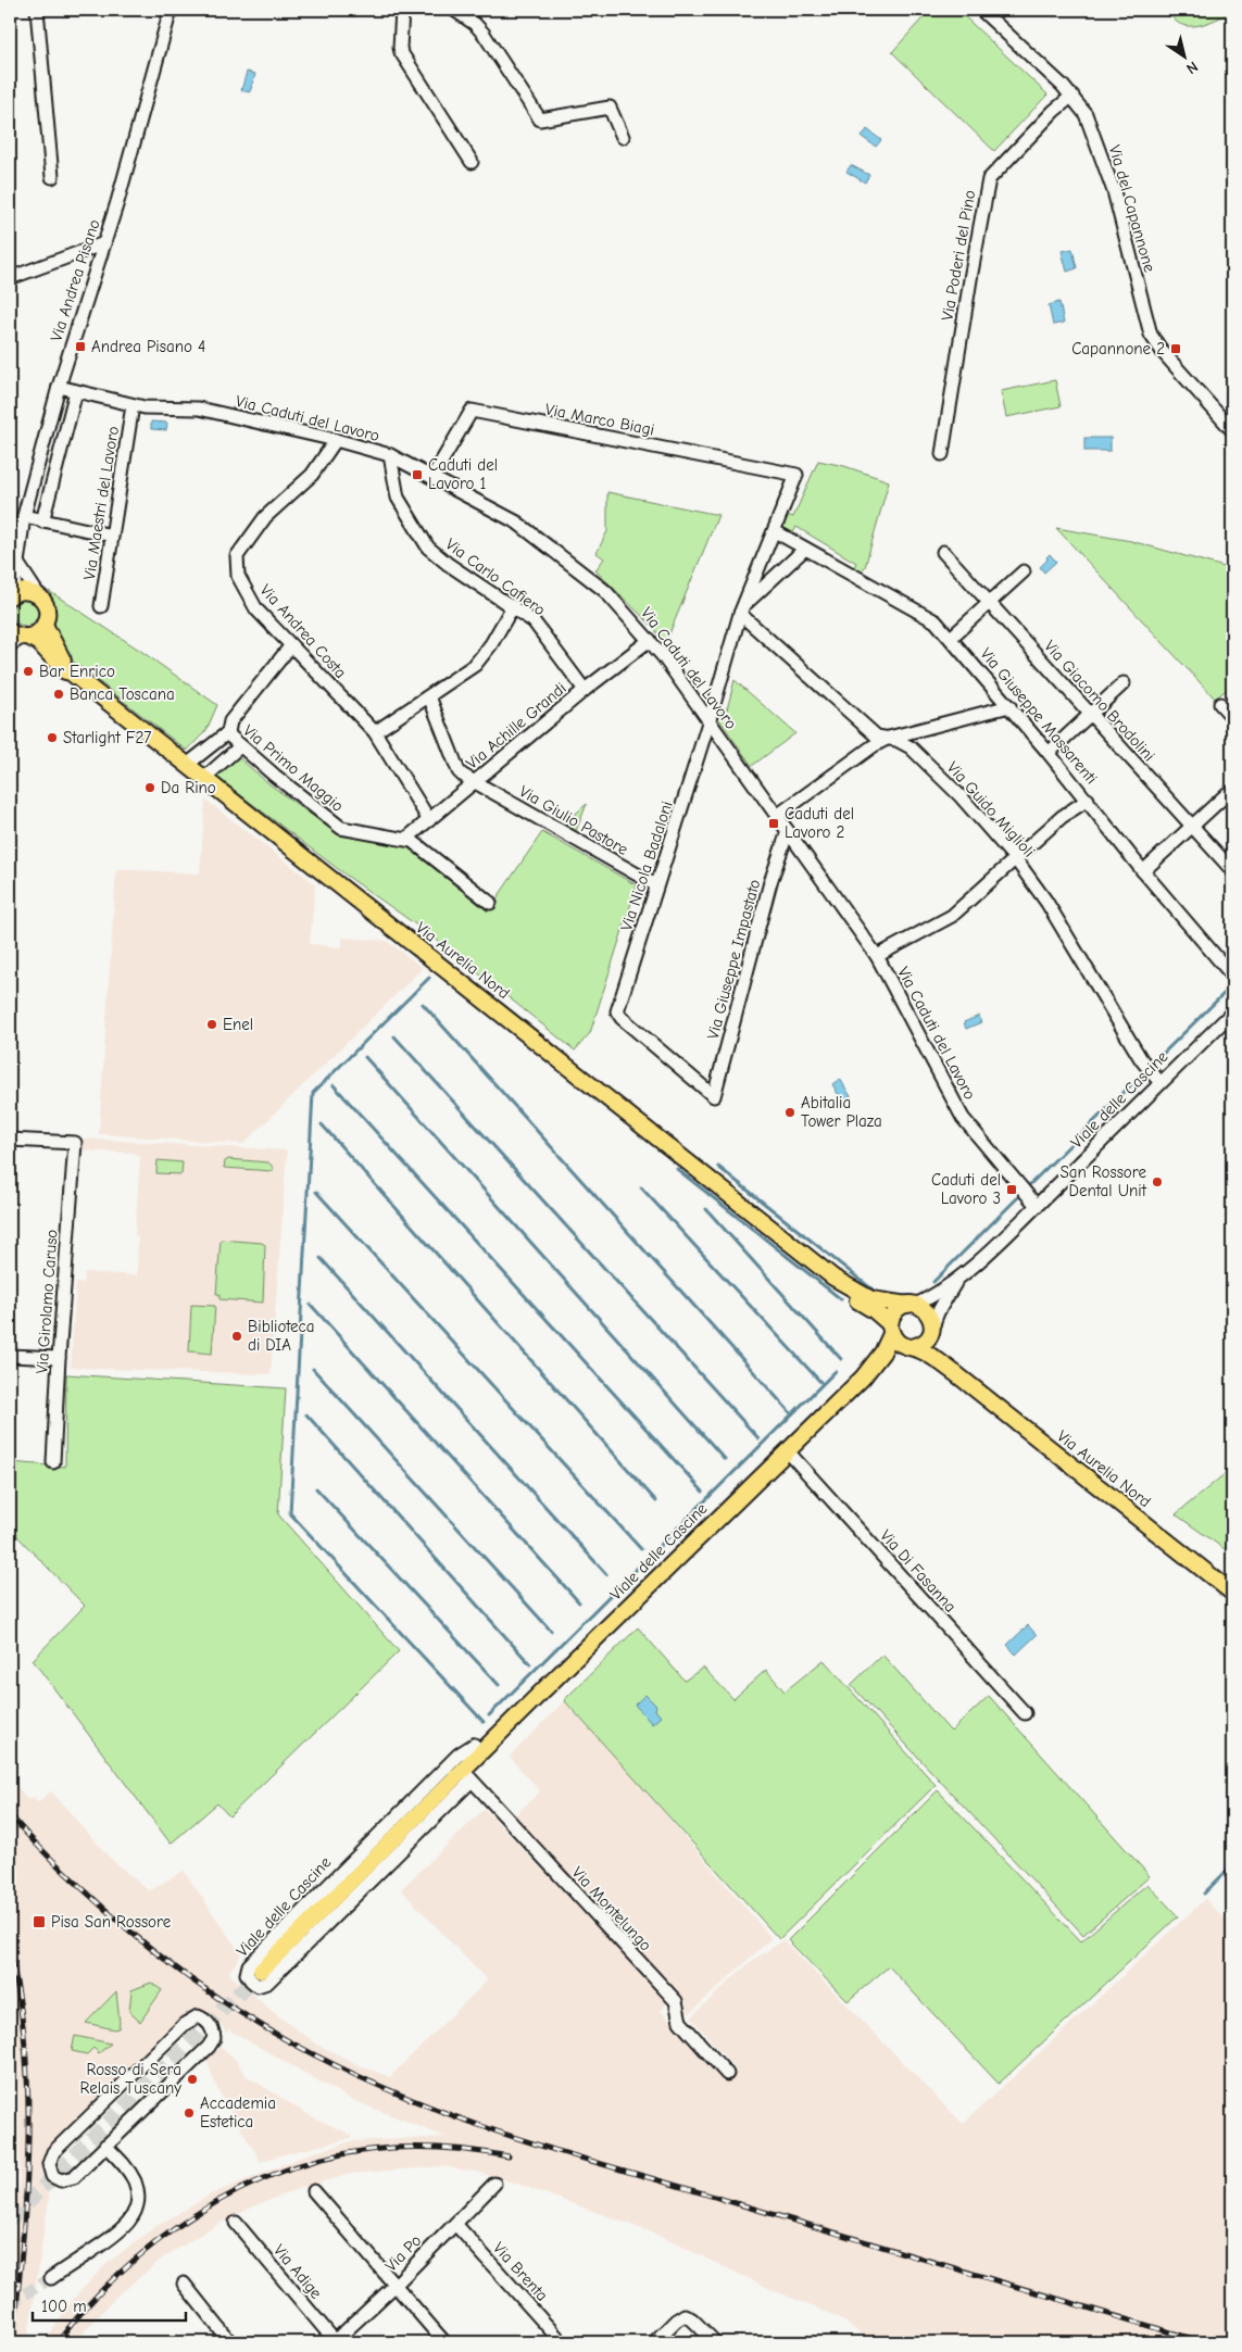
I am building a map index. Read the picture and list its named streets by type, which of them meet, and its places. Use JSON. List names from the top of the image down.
{
  "streets": {
    "main road": ["Via Aurelia Nord", "Viale delle Cascine"],
    "street": [
      "Via del Capannone",
      "Via Poderi del Pino",
      "Via Andrea Pisano",
      "Via Caduti del Lavoro",
      "Via Marco Biagi",
      "Via Maestri del Lavoro",
      "Via Carlo Cafiero",
      "Via Andrea Costa",
      "Via Giacomo Brodolini",
      "Via Giuseppe Massarenti",
      "Via Achille Grandi",
      "Via Primo Maggio",
      "Via Guido Miglioli",
      "Via Giulio Pastore",
      "Via Nicola Badaloni",
      "Via Giuseppe Impastato",
      "Via Girolamo Caruso",
      "Via Di Fasanna",
      "Via Montelungo",
      "Via Po",
      "Via Adige",
      "Via Brenta"
    ]
  },
  "crossings": [
    ["Via del Capannone", "Via Poderi del Pino"],
    ["Via Andrea Pisano", "Via Caduti del Lavoro"],
    ["Via Caduti del Lavoro", "Via Marco Biagi"],
    ["Via Caduti del Lavoro", "Via Maestri del Lavoro"],
    ["Via Caduti del Lavoro", "Via Carlo Cafiero"],
    ["Via Caduti del Lavoro", "Via Andrea Costa"],
    ["Via Caduti del Lavoro", "Via Achille Grandi"],
    ["Via Caduti del Lavoro", "Via Nicola Badaloni"],
    ["Via Caduti del Lavoro", "Via Giuseppe Impastato"],
    ["Via Caduti del Lavoro", "Viale delle Cascine"],
    ["Via Marco Biagi", "Via Nicola Badaloni"],
    ["Via Carlo Cafiero", "Via Achille Grandi"],
    ["Via Andrea Costa", "Via Achille Grandi"],
    ["Via Andrea Costa", "Via Primo Maggio"],
    ["Via Giuseppe Massarenti", "Via Nicola Badaloni"],
    ["Via Achille Grandi", "Via Primo Maggio"],
    ["Via Achille Grandi", "Via Giulio Pastore"],
    ["Via Guido Miglioli", "Via Nicola Badaloni"],
    ["Via Guido Miglioli", "Viale delle Cascine"],
    ["Via Giulio Pastore", "Via Nicola Badaloni"],
    ["Via Nicola Badaloni", "Via Giuseppe Impastato"],
    ["Via Aurelia Nord", "Viale delle Cascine"],
    ["Viale delle Cascine", "Via Di Fasanna"],
    ["Viale delle Cascine", "Via Montelungo"],
    ["Via Po", "Via Adige"],
    ["Via Po", "Via Brenta"]
  ],
  "places": {
    "transit": [
      "Andrea Pisano 4",
      "Capannone 2",
      "Caduti del Lavoro 1",
      "Caduti del Lavoro 2",
      "Caduti del Lavoro 3",
      "Pisa San Rossore"
    ],
    "other": [
      "Bar Enrico",
      "Banca Toscana",
      "Starlight F27",
      "Da Rino",
      "Enel",
      "Abitalia Tower Plaza",
      "San Rossore Dental Unit",
      "Biblioteca di DIA",
      "Rosso di Sera Relais Tuscany",
      "Accademia Estetica"
    ]
  },
  "scale_bar": "100 m",
  "north": "bottom right"
}
